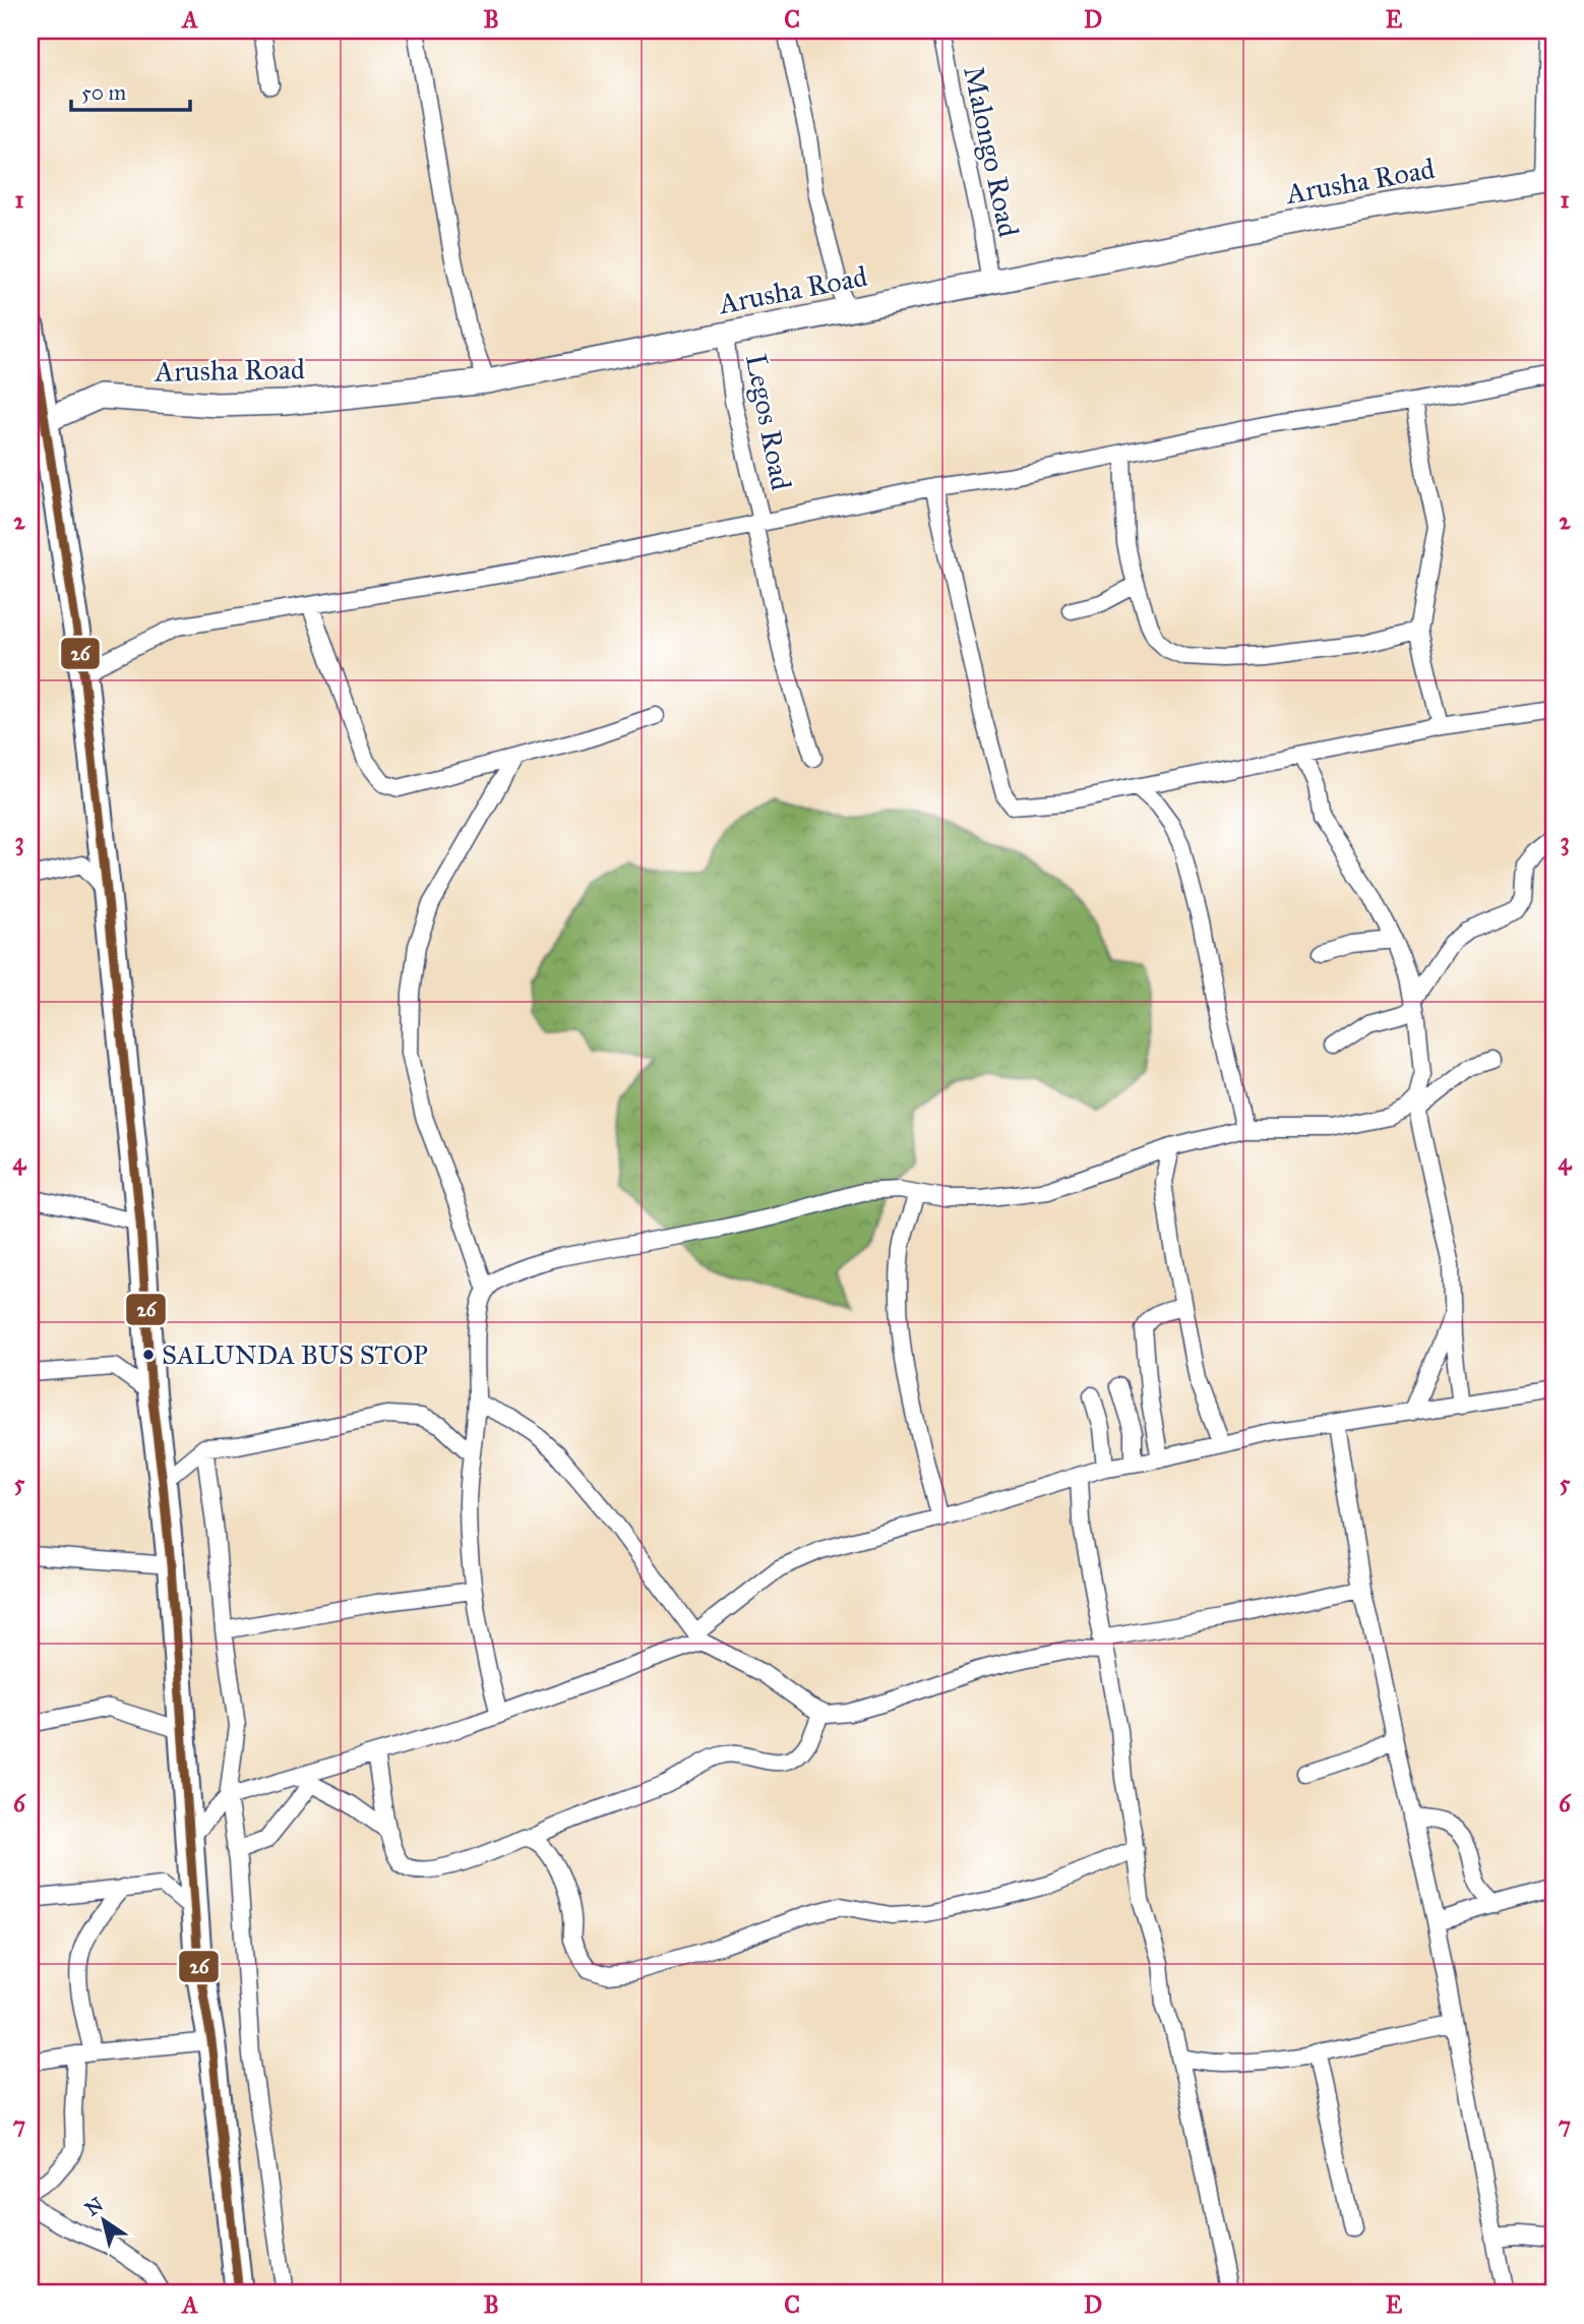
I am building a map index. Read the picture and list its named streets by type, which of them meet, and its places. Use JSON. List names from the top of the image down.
{
  "streets": {
    "main road": ["Arusha Road"],
    "street": ["Malongo Road", "Legos Road"]
  },
  "crossings": [
    ["Malongo Road", "Arusha Road"],
    ["Arusha Road", "Legos Road"]
  ],
  "places": ["SALUNDA BUS STOP"],
  "lines": ["transit line 26"],
  "scale_bar": "50 m",
  "north": "top left",
  "grid": {
    "columns": [
      "A",
      "B",
      "C",
      "D",
      "E"
    ],
    "rows": [
      "1",
      "2",
      "3",
      "4",
      "5",
      "6",
      "7"
    ]
  }
}
